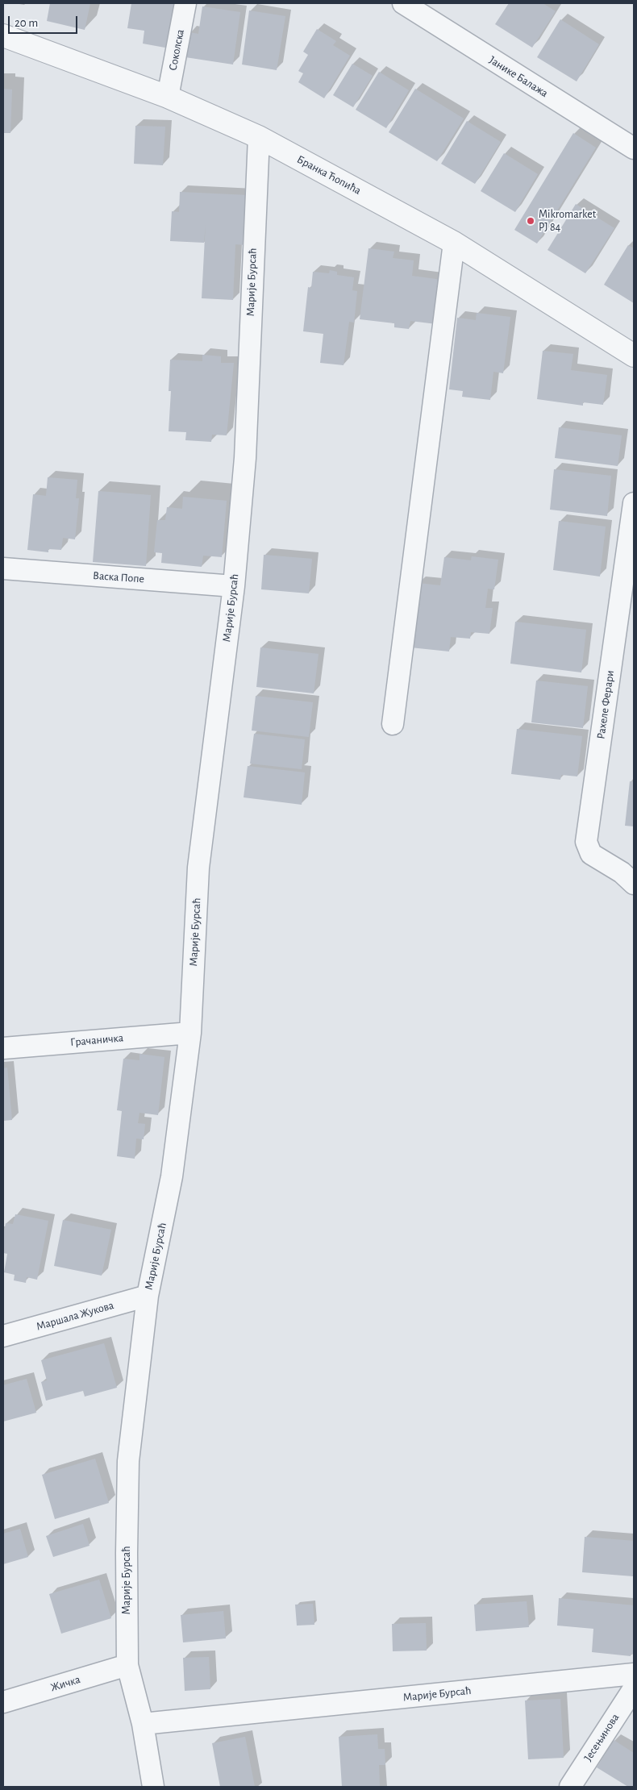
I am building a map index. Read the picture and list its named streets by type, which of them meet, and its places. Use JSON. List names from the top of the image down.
{
  "streets": {
    "street": [
      "Соколска",
      "Јанике Балажа",
      "Бранка Ћопића",
      "Марије Бурсаћ",
      "Васка Попе",
      "Рахеле Ферари",
      "Грачаничка",
      "Маршала Жукова",
      "Жичка",
      "Јесењинова"
    ]
  },
  "crossings": [
    ["Соколска", "Бранка Ћопића"],
    ["Бранка Ћопића", "Марије Бурсаћ"],
    ["Марије Бурсаћ", "Васка Попе"],
    ["Марије Бурсаћ", "Грачаничка"],
    ["Марије Бурсаћ", "Маршала Жукова"],
    ["Марије Бурсаћ", "Жичка"]
  ],
  "places": ["Mikromarket PJ 84"],
  "scale_bar": "20 m"
}
